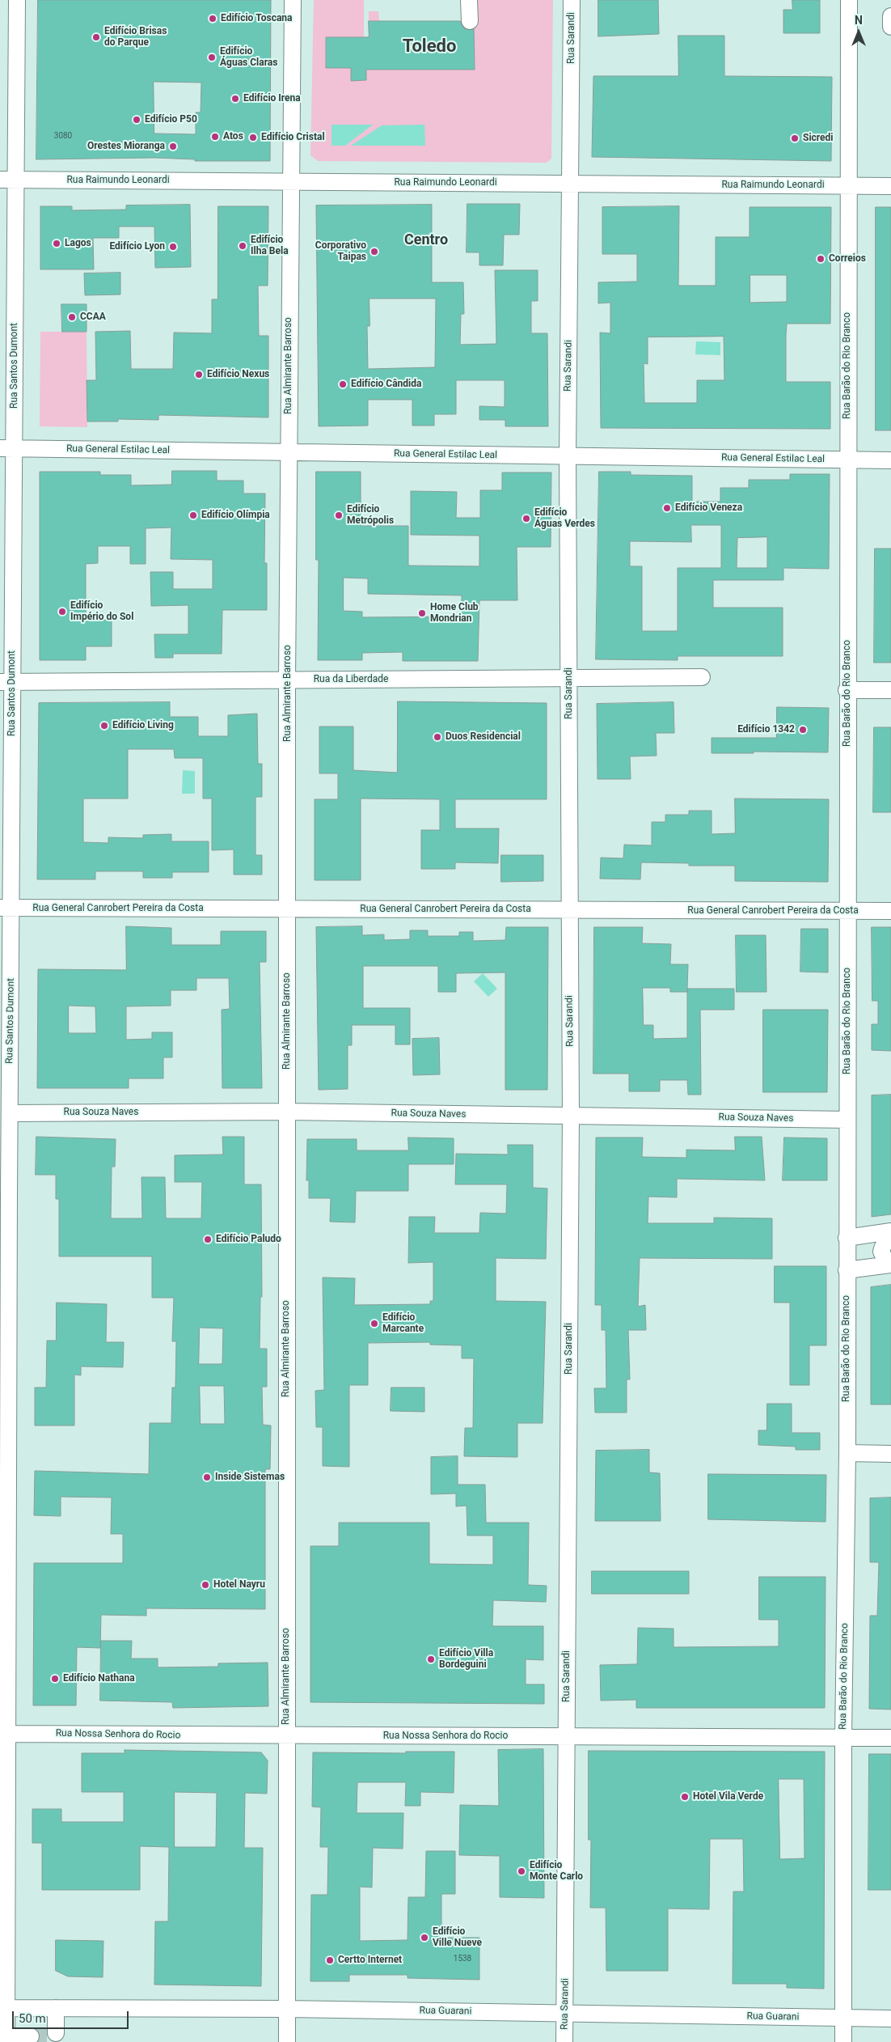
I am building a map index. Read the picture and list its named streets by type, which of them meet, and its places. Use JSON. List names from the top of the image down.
{
  "streets": {
    "street": [
      "Rua Sarandi",
      "Rua Raimundo Leonardi",
      "Rua Santos Dumont",
      "Rua Almirante Barroso",
      "Rua Barão do Rio Branco",
      "Rua General Estilac Leal",
      "Rua da Liberdade",
      "Rua General Canrobert Pereira da Costa",
      "Rua Souza Naves",
      "Rua Nossa Senhora do Rocio",
      "Rua Guarani"
    ]
  },
  "crossings": [
    ["Rua Sarandi", "Rua Raimundo Leonardi"],
    ["Rua Sarandi", "Rua General Estilac Leal"],
    ["Rua Sarandi", "Rua da Liberdade"],
    ["Rua Sarandi", "Rua General Canrobert Pereira da Costa"],
    ["Rua Sarandi", "Rua Souza Naves"],
    ["Rua Sarandi", "Rua Nossa Senhora do Rocio"],
    ["Rua Sarandi", "Rua Guarani"],
    ["Rua Raimundo Leonardi", "Rua Santos Dumont"],
    ["Rua Raimundo Leonardi", "Rua Almirante Barroso"],
    ["Rua Raimundo Leonardi", "Rua Barão do Rio Branco"],
    ["Rua Santos Dumont", "Rua General Estilac Leal"],
    ["Rua Santos Dumont", "Rua da Liberdade"],
    ["Rua Santos Dumont", "Rua General Canrobert Pereira da Costa"],
    ["Rua Santos Dumont", "Rua Souza Naves"],
    ["Rua Santos Dumont", "Rua Nossa Senhora do Rocio"],
    ["Rua Santos Dumont", "Rua Guarani"],
    ["Rua Almirante Barroso", "Rua General Estilac Leal"],
    ["Rua Almirante Barroso", "Rua da Liberdade"],
    ["Rua Almirante Barroso", "Rua General Canrobert Pereira da Costa"],
    ["Rua Almirante Barroso", "Rua Souza Naves"],
    ["Rua Almirante Barroso", "Rua Nossa Senhora do Rocio"],
    ["Rua Almirante Barroso", "Rua Guarani"],
    ["Rua Barão do Rio Branco", "Rua General Estilac Leal"],
    ["Rua Barão do Rio Branco", "Rua General Canrobert Pereira da Costa"],
    ["Rua Barão do Rio Branco", "Rua Souza Naves"],
    ["Rua Barão do Rio Branco", "Rua Nossa Senhora do Rocio"],
    ["Rua Barão do Rio Branco", "Rua Guarani"]
  ],
  "districts": ["Toledo", "Centro"],
  "places": [
    "Edifício Toscana",
    "Edifício Brisas do Parque",
    "Edifício Águas Claras",
    "Edifício Irena",
    "Edifício P50",
    "Atos",
    "Edifício Cristal",
    "Sicredi",
    "Orestes Mioranga",
    "Lagos",
    "Edifício Ilha Bela",
    "Edifício Lyon",
    "Corporativo Taipas",
    "Correios",
    "CCAA",
    "Edifício Nexus",
    "Edifício Cândida",
    "Edifício Veneza",
    "Edifício Olímpia",
    "Edifício Metrópolis",
    "Edifício Águas Verdes",
    "Edifício Império do Sol",
    "Home Club Mondrian",
    "Edifício Living",
    "Edifício 1342",
    "Duos Residencial",
    "Edifício Paludo",
    "Edifício Marcante",
    "Inside Sistemas",
    "Hotel Nayru",
    "Edifício Villa Bordeguini",
    "Edifício Nathana",
    "Hotel Vila Verde",
    "Edifício Monte Carlo",
    "Edifício Ville Nueve",
    "Certto Internet"
  ],
  "house_numbers": ["3080", "1538"],
  "scale_bar": "50 m",
  "north": "top"
}
